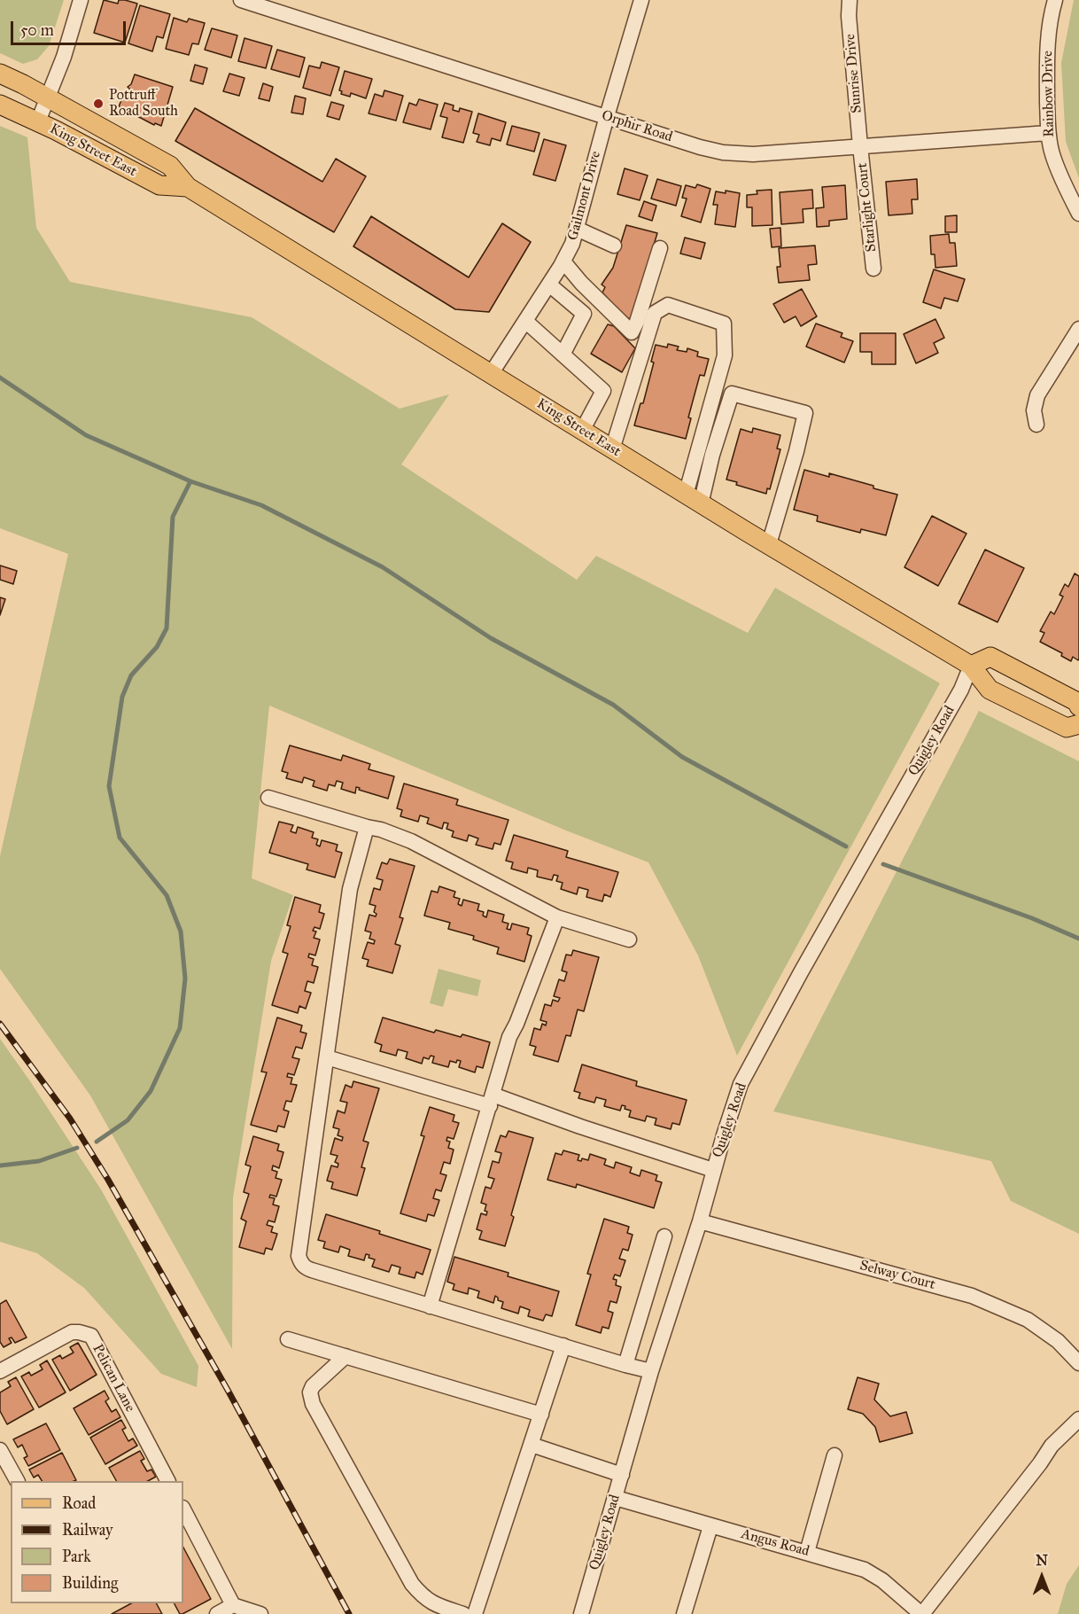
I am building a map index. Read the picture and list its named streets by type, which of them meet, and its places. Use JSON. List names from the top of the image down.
{
  "streets": {
    "main road": ["King Street East"],
    "street": [
      "Sunrise Drive",
      "Rainbow Drive",
      "Orphir Road",
      "Gailmont Drive",
      "Starlight Court",
      "Quigley Road",
      "Selway Court",
      "Pelican Lane",
      "Angus Road"
    ]
  },
  "crossings": [
    ["Sunrise Drive", "Orphir Road"],
    ["Sunrise Drive", "Starlight Court"],
    ["Rainbow Drive", "Orphir Road"],
    ["Orphir Road", "Gailmont Drive"],
    ["Orphir Road", "Starlight Court"],
    ["King Street East", "Gailmont Drive"],
    ["King Street East", "Quigley Road"],
    ["Quigley Road", "Selway Court"],
    ["Quigley Road", "Angus Road"]
  ],
  "places": ["Pottruff Road South"],
  "legend": [
    "Road",
    "Railway",
    "Park",
    "Building"
  ],
  "scale_bar": "50 m",
  "north": "top"
}
